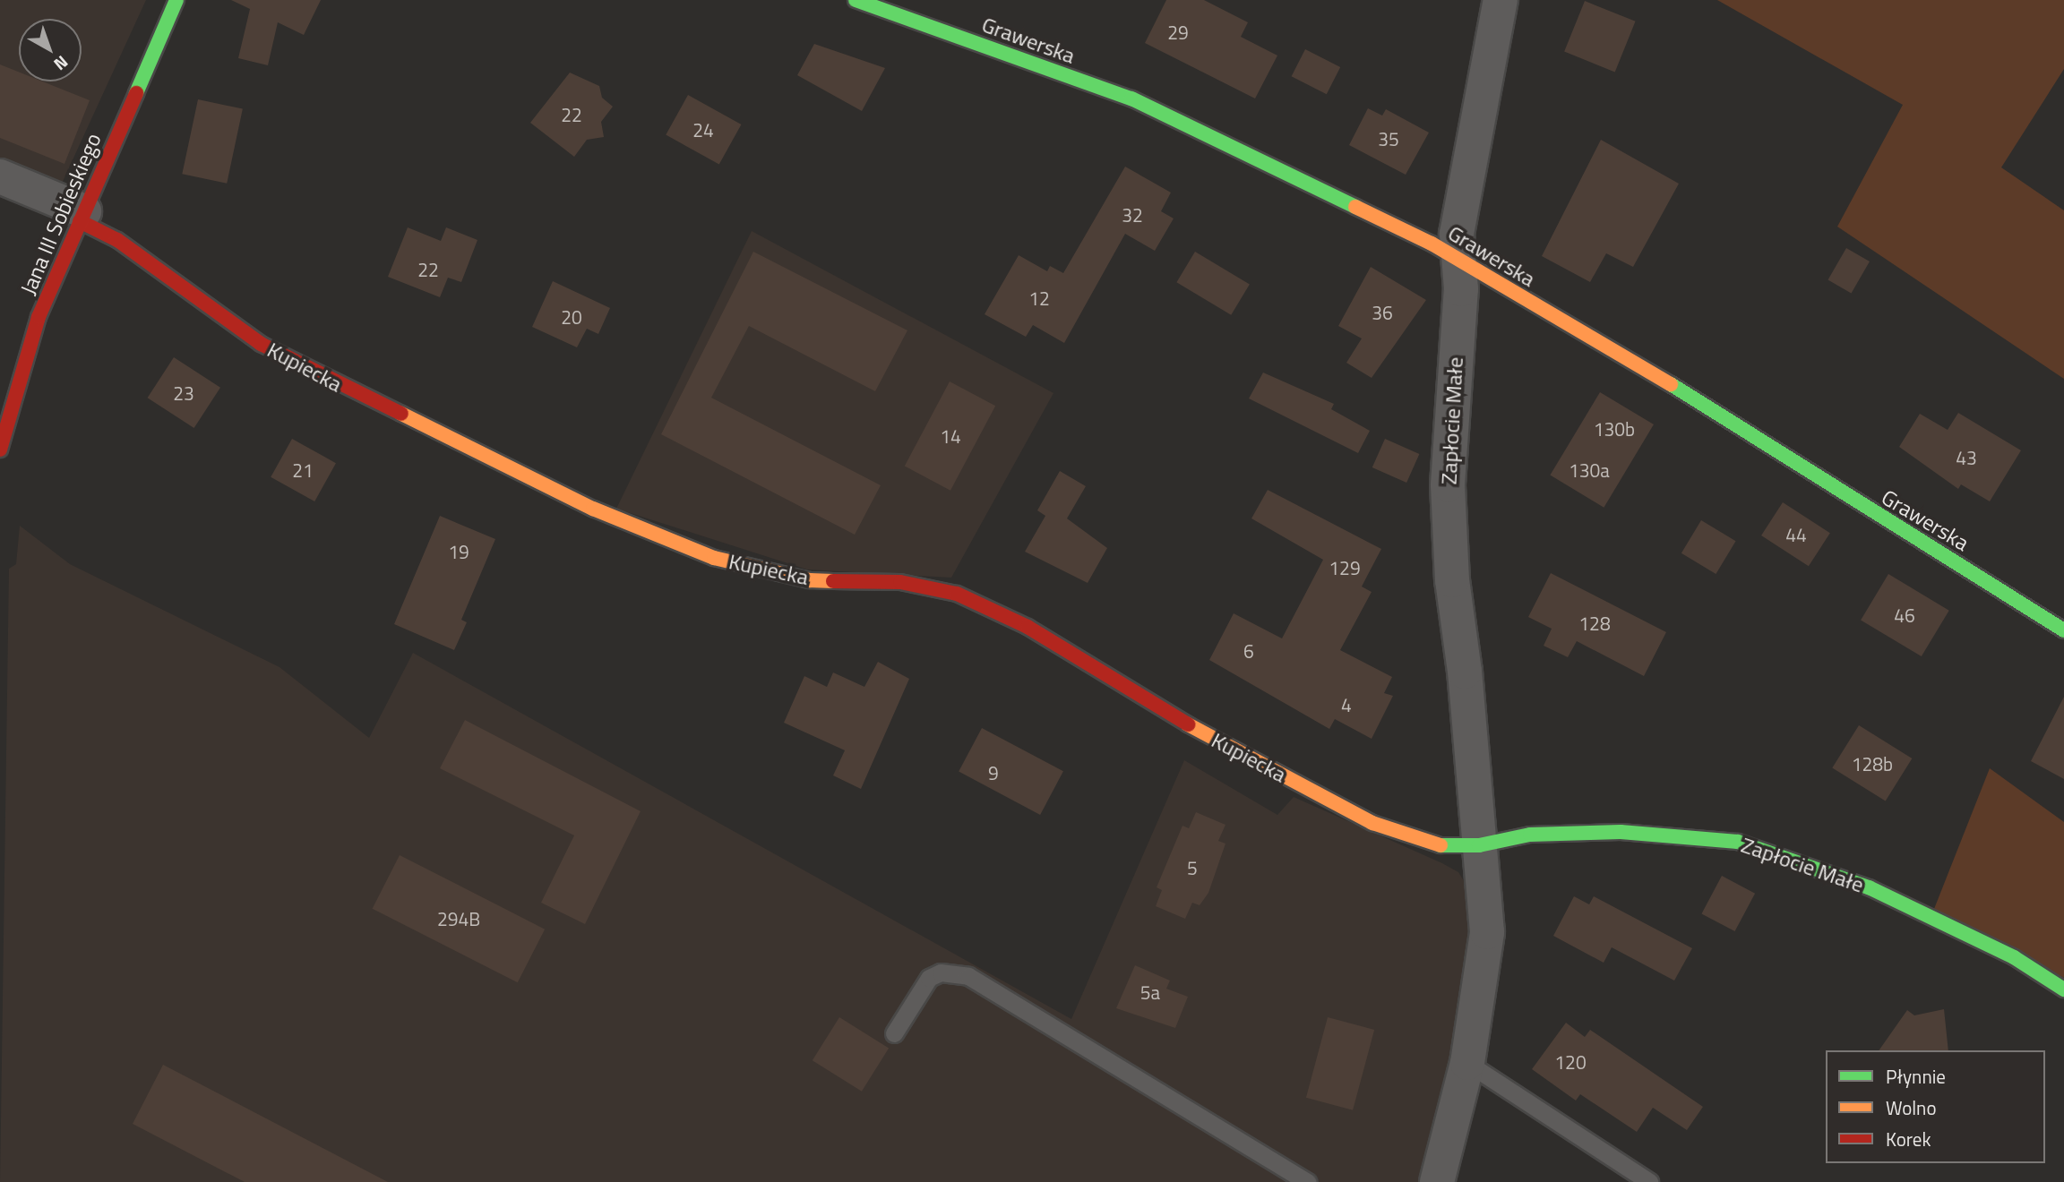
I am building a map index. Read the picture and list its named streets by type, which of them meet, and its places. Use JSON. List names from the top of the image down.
{
  "streets": {
    "street": [
      "Grawerska",
      "Jana III Sobieskiego",
      "Kupiecka",
      "Zapłocie Małe"
    ]
  },
  "crossings": [
    ["Grawerska", "Zapłocie Małe"],
    ["Jana III Sobieskiego", "Kupiecka"],
    ["Kupiecka", "Zapłocie Małe"]
  ],
  "house_numbers": [
    "29",
    "22",
    "24",
    "35",
    "32",
    "22",
    "12",
    "36",
    "20",
    "23",
    "130b",
    "14",
    "43",
    "21",
    "130a",
    "44",
    "19",
    "129",
    "46",
    "128",
    "6",
    "4",
    "128b",
    "9",
    "5",
    "294B",
    "5a",
    "120"
  ],
  "legend": ["Płynnie", "Wolno", "Korek"],
  "north": "bottom right"
}
